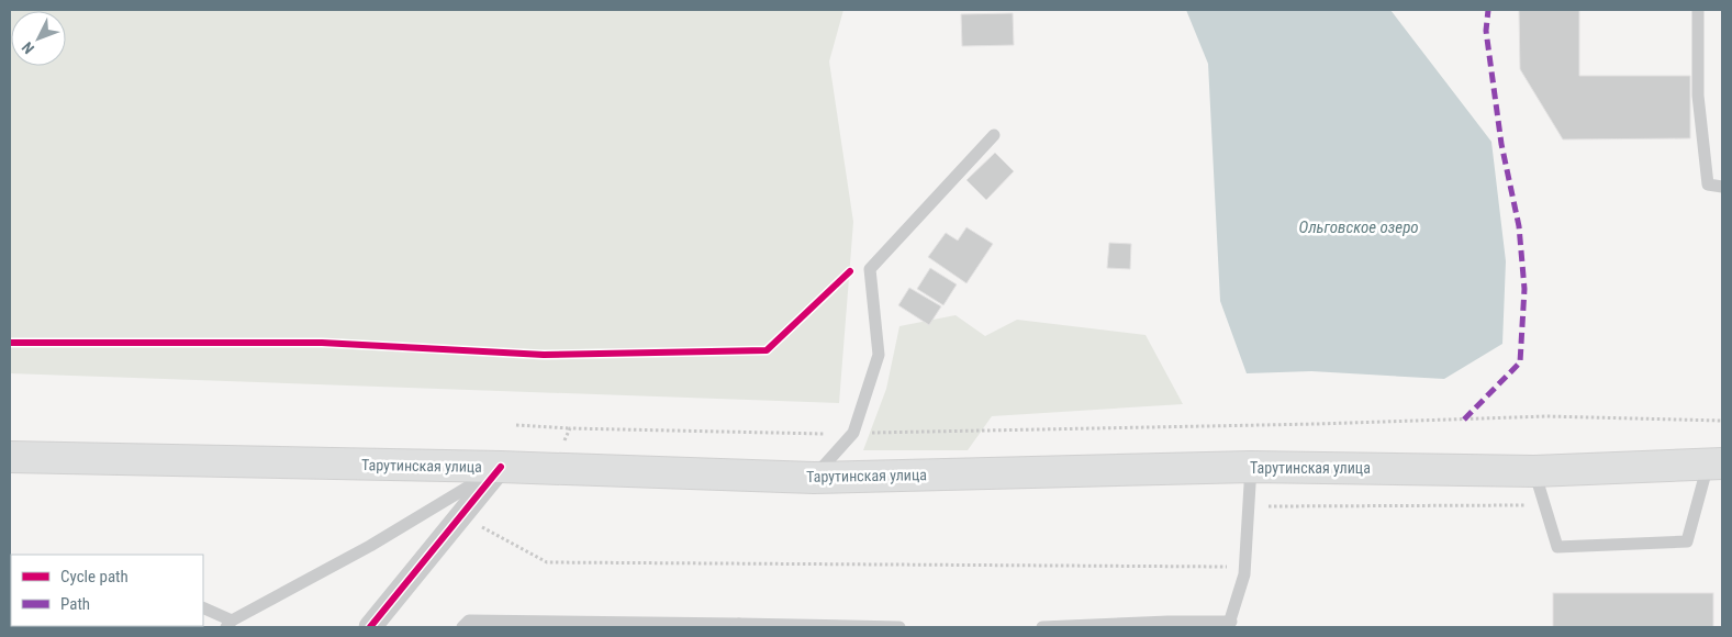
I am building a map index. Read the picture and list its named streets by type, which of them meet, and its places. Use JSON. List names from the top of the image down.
{
  "streets": {
    "main road": ["Тарутинская улица"]
  },
  "water": ["Ольговское озеро"],
  "legend": ["Cycle path", "Path"],
  "north": "bottom left"
}
